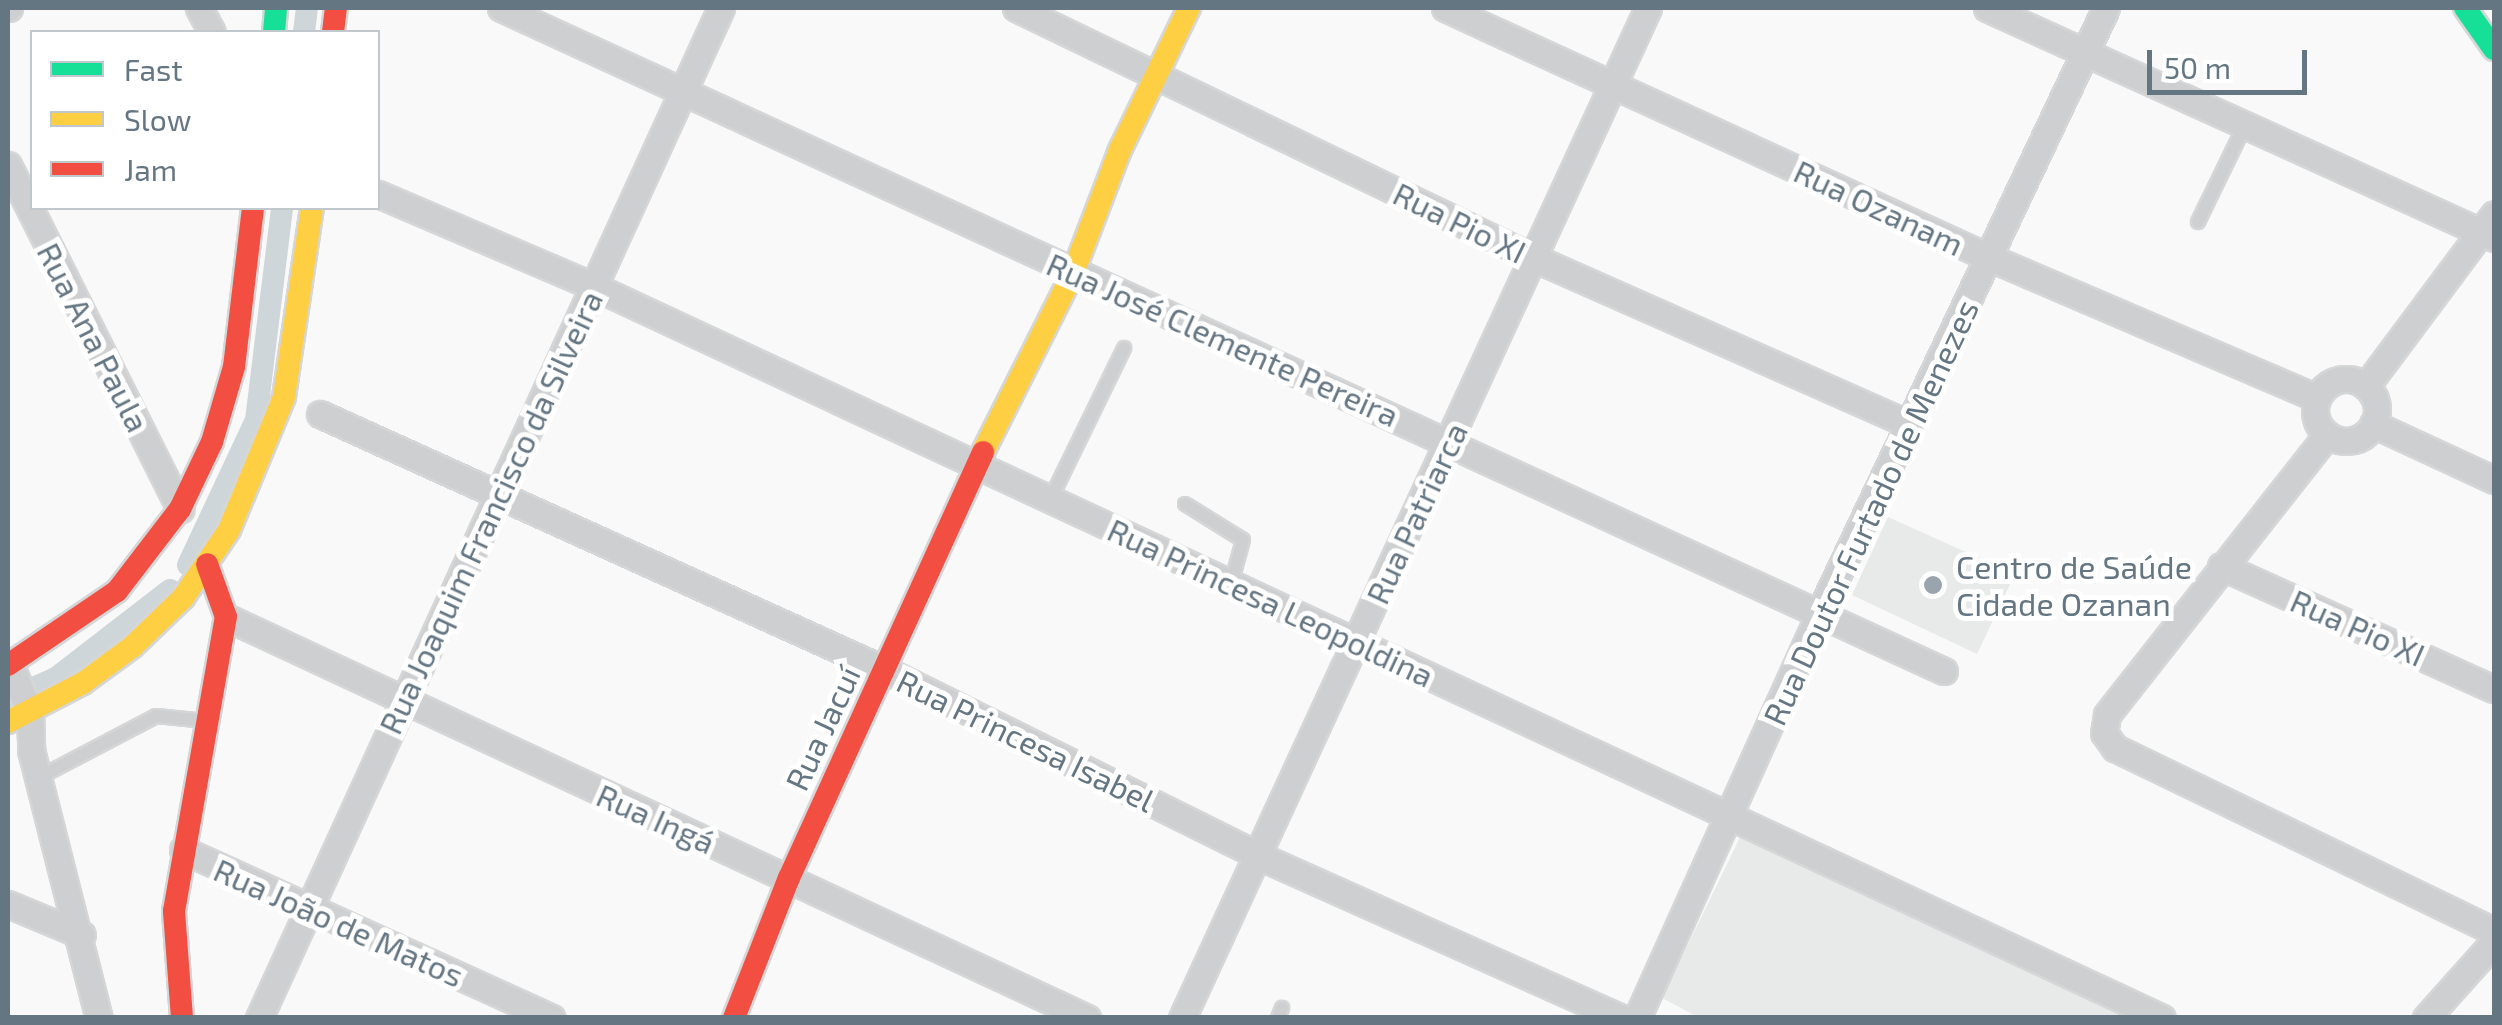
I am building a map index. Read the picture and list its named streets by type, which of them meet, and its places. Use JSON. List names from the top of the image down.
{
  "streets": {
    "main road": ["Rua Jacuí"],
    "street": [
      "Rua Ozanam",
      "Rua Pio XI",
      "Rua Ana Paula",
      "Rua José Clemente Pereira",
      "Rua Joaquim Francisco da Silveira",
      "Rua Doutor Furtado de Menezes",
      "Rua Patriarca",
      "Rua Princesa Leopoldina",
      "Rua Princesa Isabel",
      "Rua Ingá",
      "Rua João de Matos"
    ]
  },
  "crossings": [
    ["Rua Ozanam", "Rua Doutor Furtado de Menezes"],
    ["Rua Ozanam", "Rua Patriarca"],
    ["Rua Pio XI", "Rua Doutor Furtado de Menezes"],
    ["Rua Pio XI", "Rua Patriarca"],
    ["Rua Pio XI", "Rua Jacuí"],
    ["Rua José Clemente Pereira", "Rua Joaquim Francisco da Silveira"],
    ["Rua José Clemente Pereira", "Rua Doutor Furtado de Menezes"],
    ["Rua José Clemente Pereira", "Rua Patriarca"],
    ["Rua José Clemente Pereira", "Rua Jacuí"],
    ["Rua Joaquim Francisco da Silveira", "Rua Princesa Leopoldina"],
    ["Rua Joaquim Francisco da Silveira", "Rua Princesa Isabel"],
    ["Rua Joaquim Francisco da Silveira", "Rua Ingá"],
    ["Rua Joaquim Francisco da Silveira", "Rua João de Matos"],
    ["Rua Doutor Furtado de Menezes", "Rua Princesa Leopoldina"],
    ["Rua Patriarca", "Rua Princesa Leopoldina"],
    ["Rua Patriarca", "Rua Princesa Isabel"],
    ["Rua Princesa Leopoldina", "Rua Jacuí"],
    ["Rua Jacuí", "Rua Princesa Isabel"],
    ["Rua Jacuí", "Rua Ingá"]
  ],
  "places": ["Centro de Saúde Cidade Ozanan"],
  "legend": ["Fast", "Slow", "Jam"],
  "scale_bar": "50 m"
}
